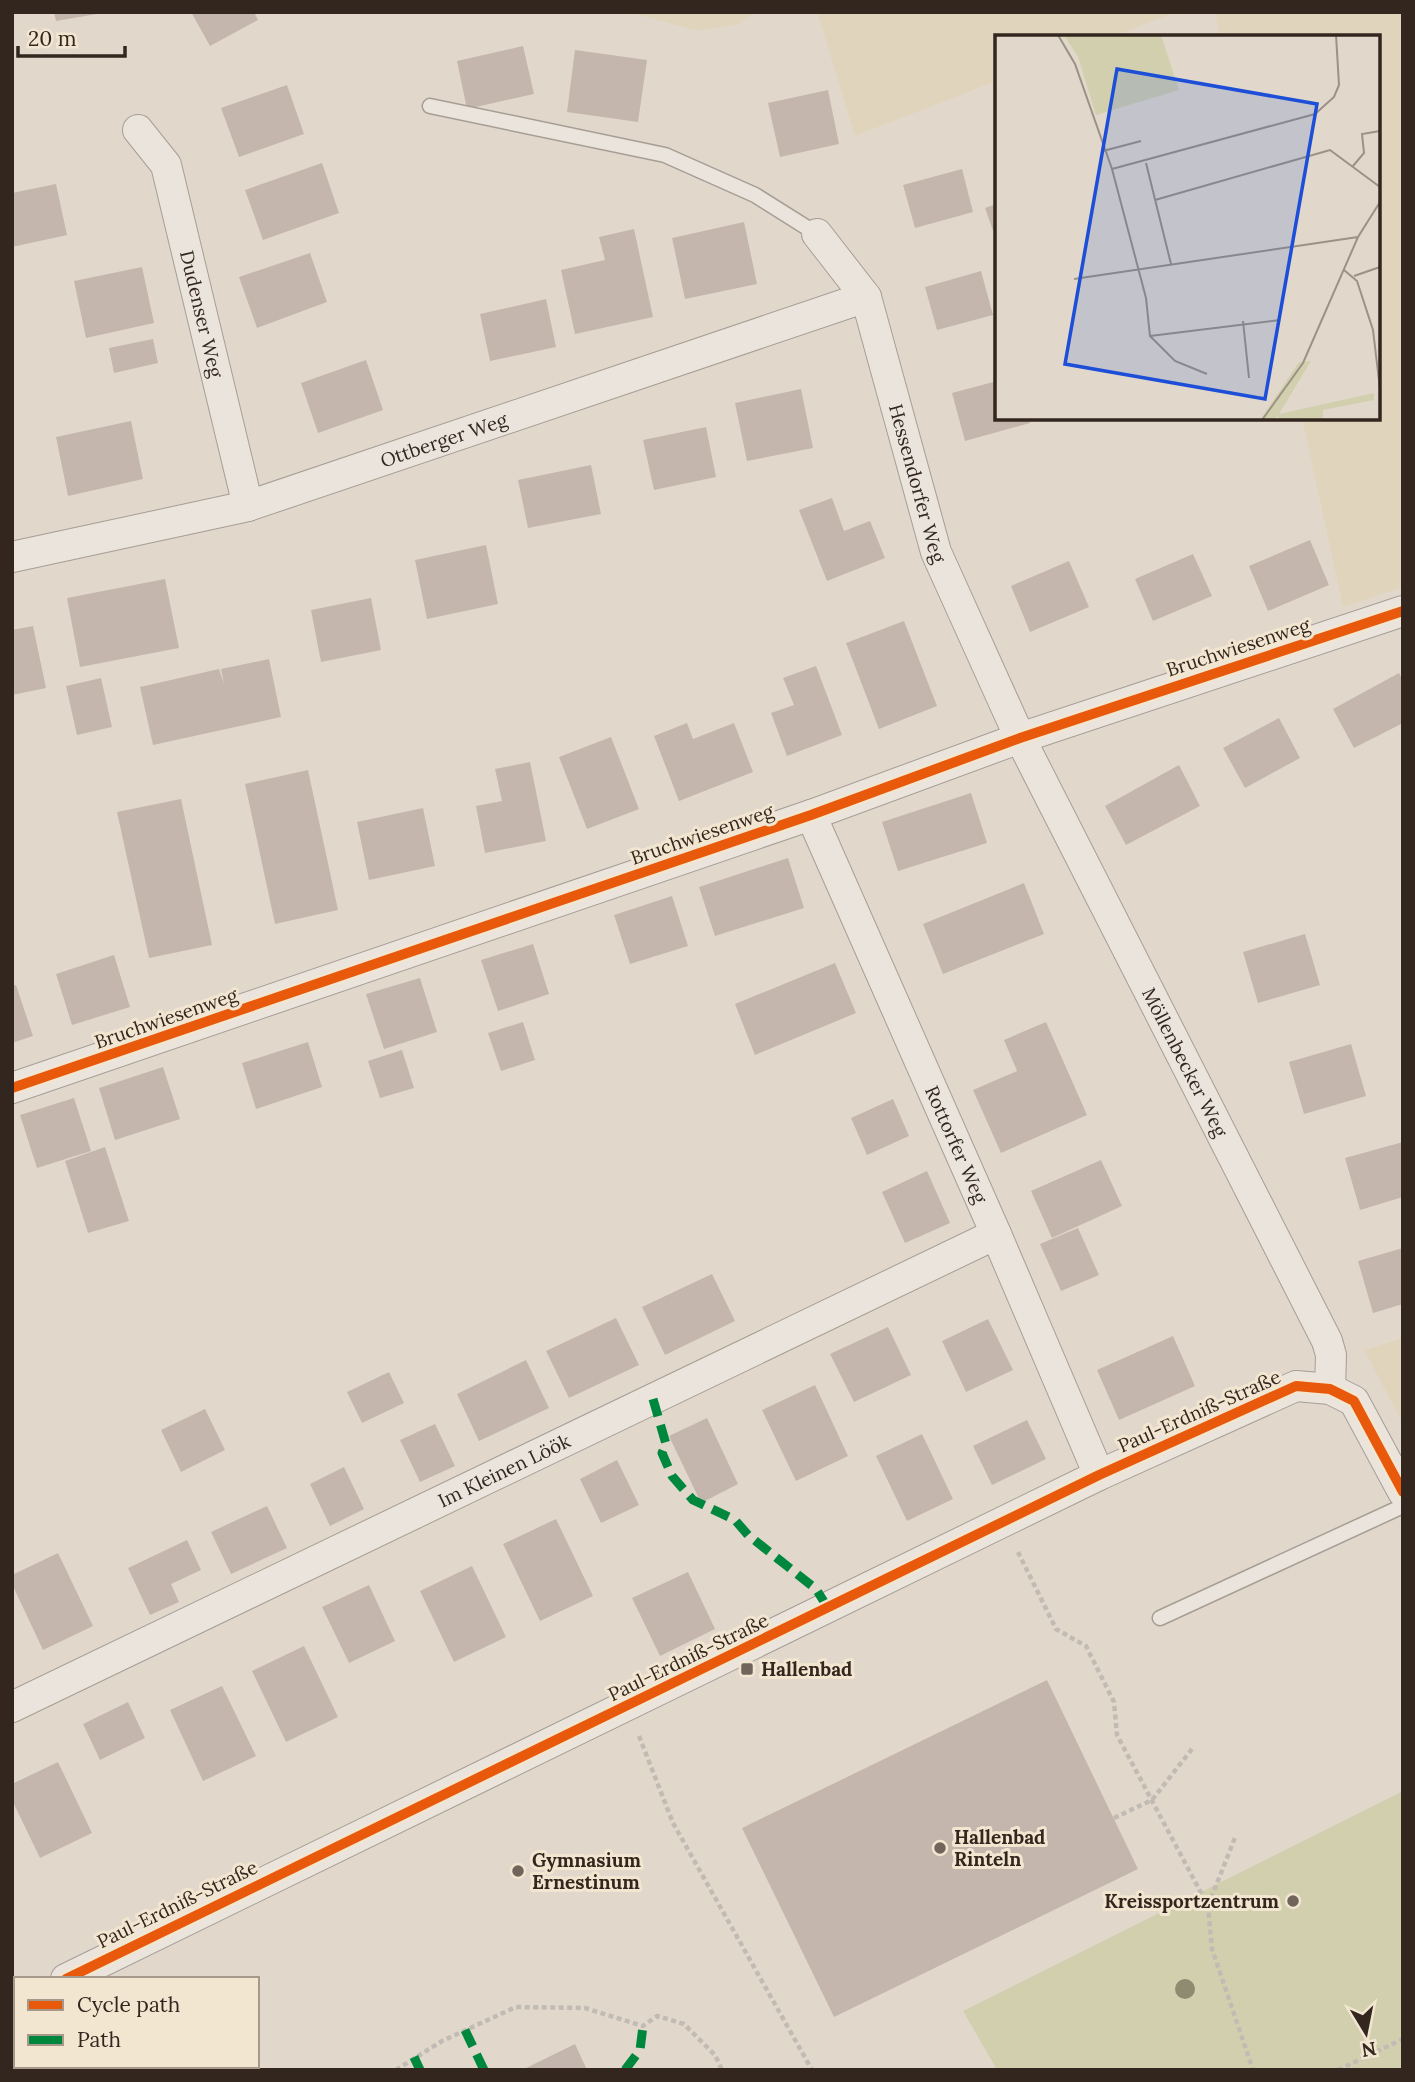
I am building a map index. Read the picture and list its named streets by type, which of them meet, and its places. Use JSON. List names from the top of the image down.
{
  "streets": {
    "street": [
      "Dudenser Weg",
      "Ottberger Weg",
      "Hessendorfer Weg",
      "Bruchwiesenweg",
      "Möllenbecker Weg",
      "Rottorfer Weg",
      "Paul-Erdniß-Straße",
      "Im Kleinen Löök"
    ]
  },
  "crossings": [
    ["Dudenser Weg", "Ottberger Weg"],
    ["Ottberger Weg", "Hessendorfer Weg"],
    ["Hessendorfer Weg", "Bruchwiesenweg"],
    ["Hessendorfer Weg", "Möllenbecker Weg"],
    ["Bruchwiesenweg", "Möllenbecker Weg"],
    ["Bruchwiesenweg", "Rottorfer Weg"],
    ["Möllenbecker Weg", "Paul-Erdniß-Straße"],
    ["Rottorfer Weg", "Paul-Erdniß-Straße"],
    ["Rottorfer Weg", "Im Kleinen Löök"]
  ],
  "places": {
    "transit": ["Hallenbad"],
    "other": ["Hallenbad Rinteln", "Gymnasium Ernestinum", "Kreissportzentrum"]
  },
  "legend": ["Cycle path", "Path"],
  "scale_bar": "20 m",
  "north": "bottom"
}
